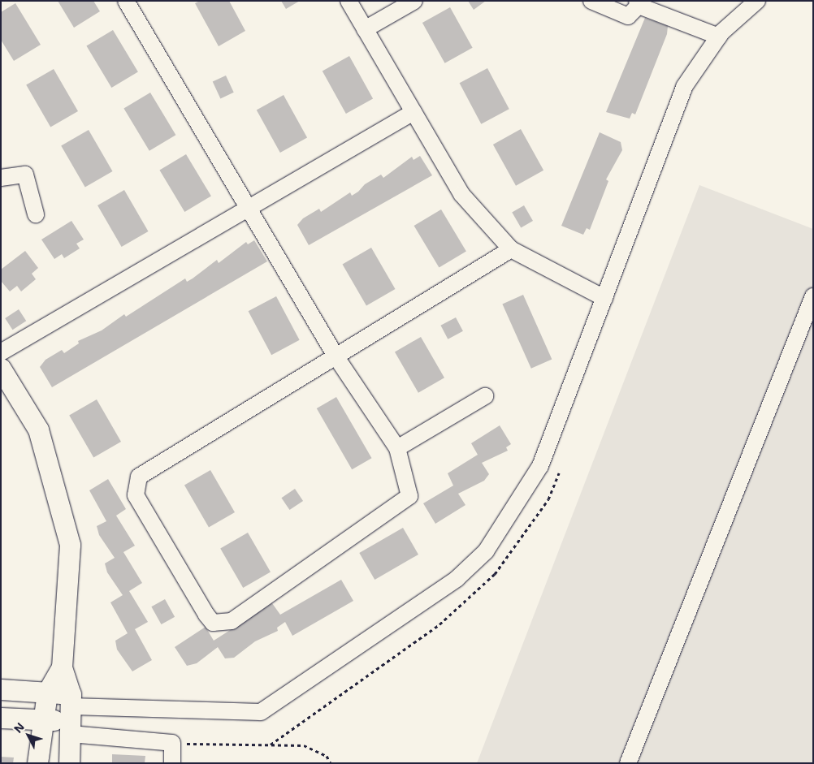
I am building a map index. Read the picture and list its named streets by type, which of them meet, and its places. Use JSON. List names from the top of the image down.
{
  "north": "top left"
}
